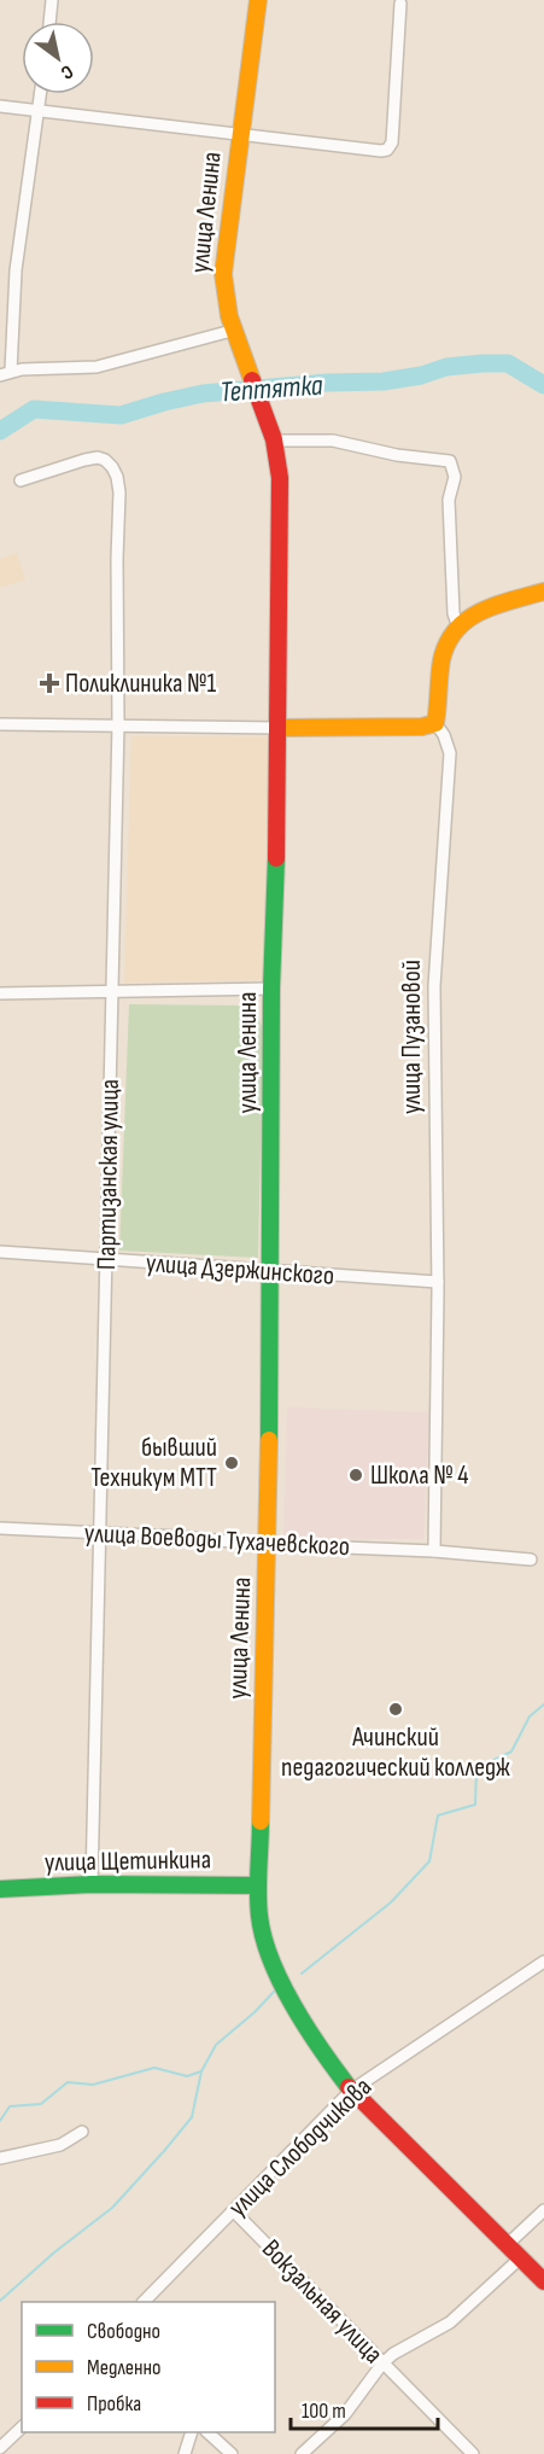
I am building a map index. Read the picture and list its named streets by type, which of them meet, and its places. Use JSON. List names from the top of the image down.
{
  "streets": {
    "main road": ["улица Ленина", "улица Щетинкина"],
    "street": [
      "улица Пузановой",
      "Партизанская улица",
      "улица Дзержинского",
      "улица Воеводы Тухачевского",
      "улица Слободчикова",
      "Вокзальная улица"
    ]
  },
  "crossings": [
    ["улица Ленина", "улица Дзержинского"],
    ["улица Ленина", "улица Воеводы Тухачевского"],
    ["улица Ленина", "улица Щетинкина"],
    ["улица Ленина", "улица Слободчикова"],
    ["улица Пузановой", "улица Дзержинского"],
    ["улица Пузановой", "улица Воеводы Тухачевского"],
    ["Партизанская улица", "улица Дзержинского"],
    ["Партизанская улица", "улица Воеводы Тухачевского"],
    ["Партизанская улица", "улица Щетинкина"],
    ["улица Слободчикова", "Вокзальная улица"]
  ],
  "water": ["Тептятка"],
  "places": {
    "health": ["Поликлиника №1"],
    "other": ["бывший Техникум МТТ", "Школа № 4", "Ачинский педагогический колледж"]
  },
  "legend": ["Свободно", "Медленно", "Пробка"],
  "scale_bar": "100 m",
  "north": "bottom right"
}
